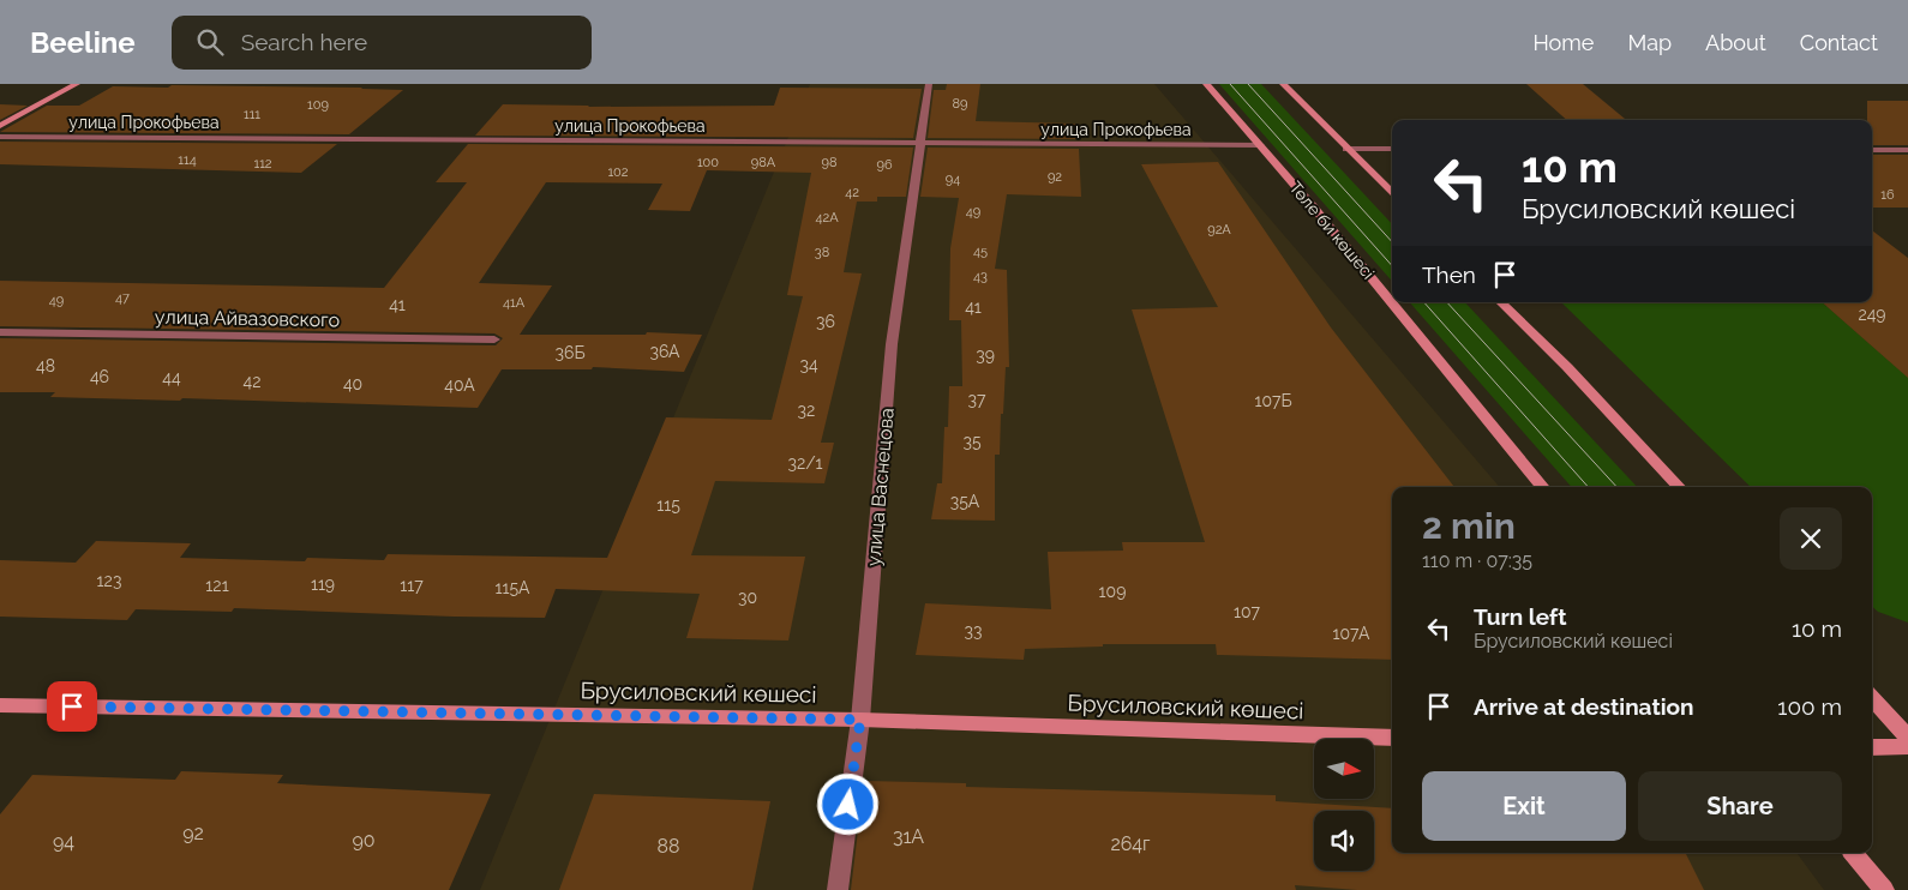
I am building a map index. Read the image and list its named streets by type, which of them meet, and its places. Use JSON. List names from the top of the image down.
{
  "streets": {
    "main road": ["Төле би көшесі", "Брусиловский көшесі"],
    "street": ["улица Прокофьева", "улица Айвазовского", "улица Васнецова"]
  },
  "crossings": [
    ["улица Прокофьева", "Төле би көшесі"],
    ["улица Прокофьева", "улица Васнецова"],
    ["улица Васнецова", "Брусиловский көшесі"]
  ],
  "house_numbers": [
    "89",
    "109",
    "111",
    "114",
    "100",
    "98А",
    "98",
    "112",
    "96",
    "102",
    "92",
    "94",
    "42",
    "16",
    "49",
    "42А",
    "92А",
    "45",
    "38",
    "43",
    "47",
    "49",
    "41А",
    "41",
    "41",
    "249",
    "36",
    "36А",
    "36Б",
    "39",
    "34",
    "48",
    "46",
    "44",
    "42",
    "40",
    "40А",
    "37",
    "107Б",
    "32",
    "35",
    "32/1",
    "35А",
    "115",
    "123",
    "119",
    "121",
    "117",
    "115А",
    "109",
    "30",
    "107",
    "33",
    "107А",
    "92",
    "31А",
    "90",
    "94",
    "264г",
    "88"
  ],
  "north": "right",
  "page": {
    "header": "Beeline",
    "search": "Search here",
    "nav": [
      "Home",
      "Map",
      "About",
      "Contact"
    ],
    "turn": ["10 m", "Брусиловский көшесі"],
    "then": "Then",
    "heading": ["2 min", "110 m · 07:35"],
    "list": [
      {
        "name": "Turn left",
        "note": "Брусиловский көшесі",
        "value": "10 m"
      },
      {
        "name": "Arrive at destination",
        "value": "100 m"
      }
    ],
    "buttons": ["Exit", "Share"]
  }
}
